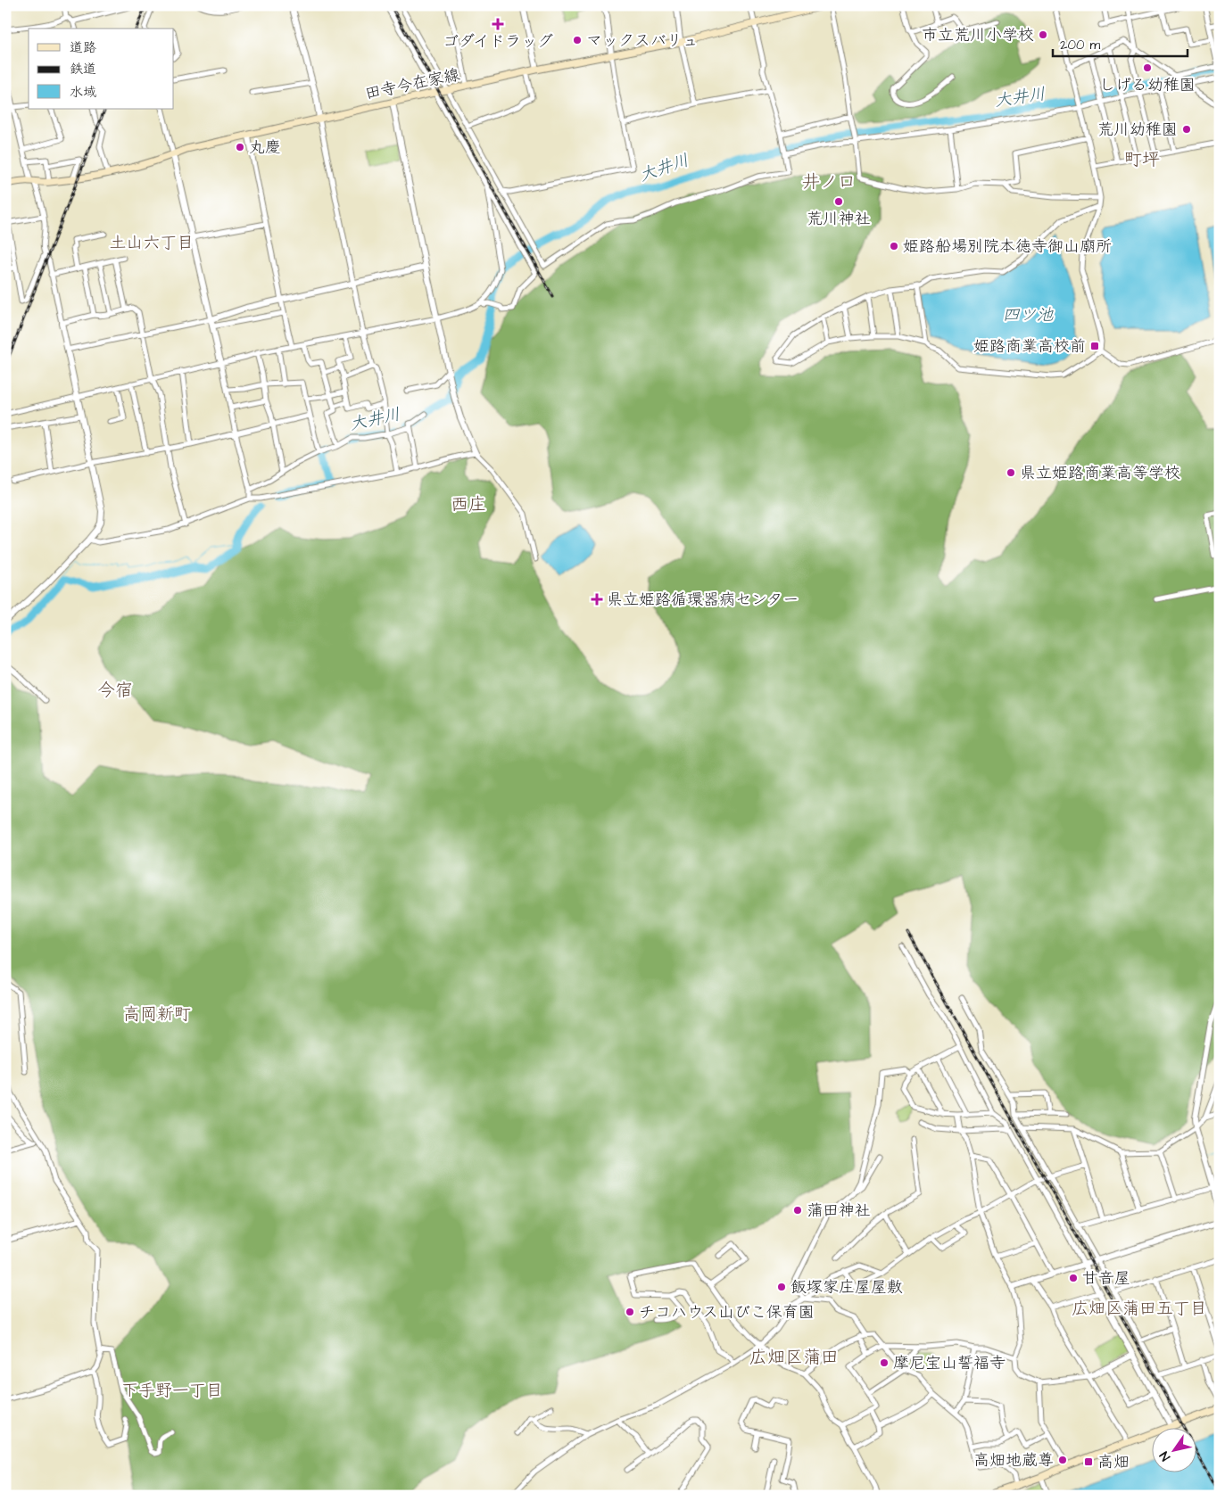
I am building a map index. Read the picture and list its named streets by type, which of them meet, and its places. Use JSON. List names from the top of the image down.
{
  "streets": {
    "main road": ["田寺今在家線"]
  },
  "districts": [
    "町坪",
    "井ノ口",
    "土山六丁目",
    "西庄",
    "今宿",
    "高岡新町",
    "広畑区蒲田五丁目",
    "広畑区蒲田",
    "下手野一丁目"
  ],
  "water": ["大井川", "四ツ池"],
  "places": {
    "health": ["ゴダイドラッグ", "県立姫路循環器病センター"],
    "other": [
      "市立荒川小学校",
      "マックスバリュ",
      "しげる幼稚園",
      "荒川幼稚園",
      "丸慶",
      "荒川神社",
      "姫路船場別院本徳寺御山廟所",
      "県立姫路商業高等学校",
      "蒲田神社",
      "甘音屋",
      "飯塚家庄屋屋敷",
      "チコハウス山びこ保育園",
      "摩尼宝山誓福寺",
      "高畑地蔵尊"
    ],
    "transit": ["姫路商業高校前", "高畑"]
  },
  "legend": ["道路", "鉄道", "水域"],
  "scale_bar": "200 m",
  "north": "bottom left"
}
